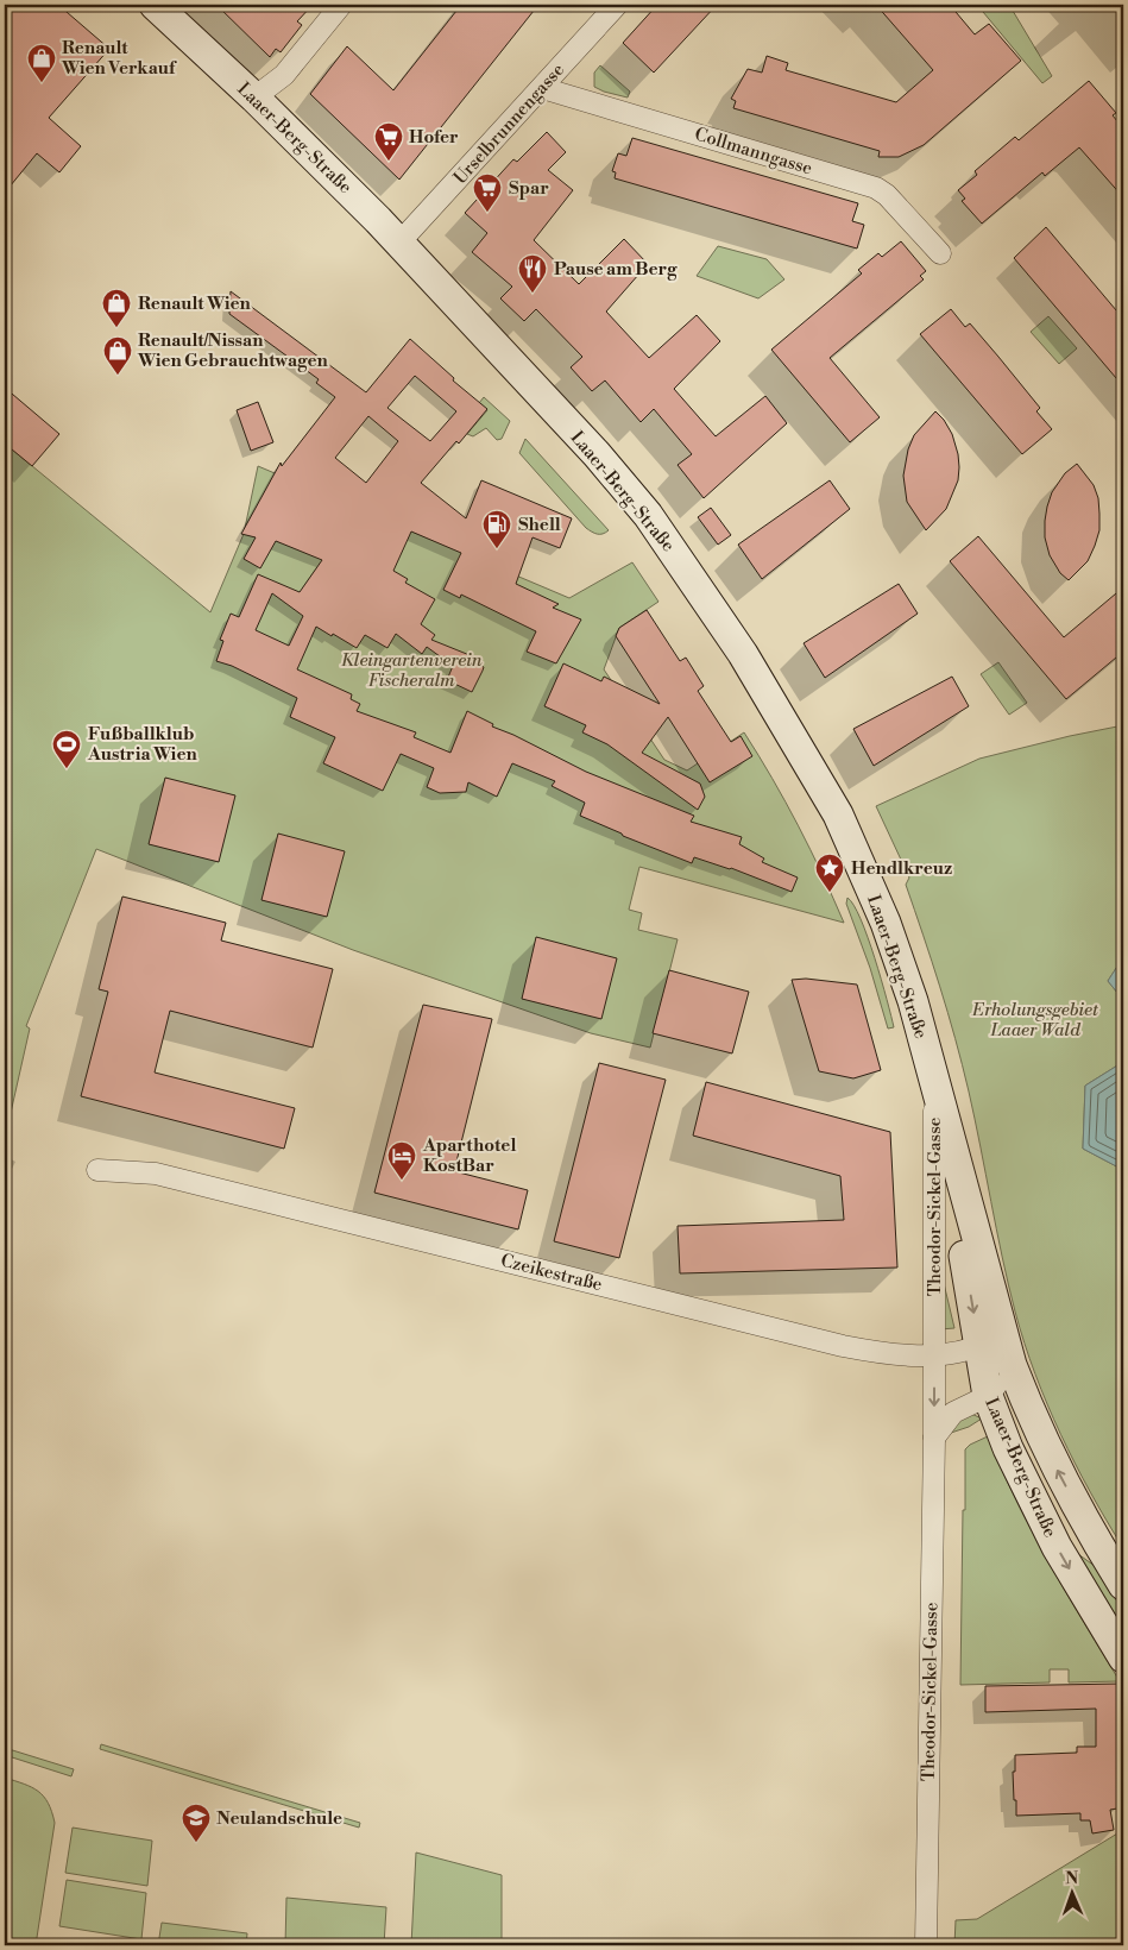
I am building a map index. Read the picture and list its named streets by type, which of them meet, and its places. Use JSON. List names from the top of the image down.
{
  "streets": {
    "main road": ["Laaer-Berg-Straße"],
    "street": [
      "Urselbrunnengasse",
      "Collmanngasse",
      "Theodor-Sickel-Gasse",
      "Czeikestraße"
    ]
  },
  "crossings": [
    ["Urselbrunnengasse", "Laaer-Berg-Straße"],
    ["Urselbrunnengasse", "Collmanngasse"],
    ["Laaer-Berg-Straße", "Theodor-Sickel-Gasse"],
    ["Laaer-Berg-Straße", "Czeikestraße"],
    ["Theodor-Sickel-Gasse", "Czeikestraße"]
  ],
  "parks": ["Kleingartenverein Fischeralm", "Erholungsgebiet Laaer Wald"],
  "places": {
    "shop": ["Renault Wien Verkauf", "Renault Wien", "Renault/Nissan Wien Gebrauchtwagen"],
    "supermarket": ["Hofer", "Spar"],
    "restaurant": ["Pause am Berg"],
    "fuel station": ["Shell"],
    "sports": ["Fußballklub Austria Wien"],
    "place": ["Hendlkreuz"],
    "hotel": ["Aparthotel KostBar"],
    "school or university": ["Neulandschule"]
  },
  "north": "top"
}
